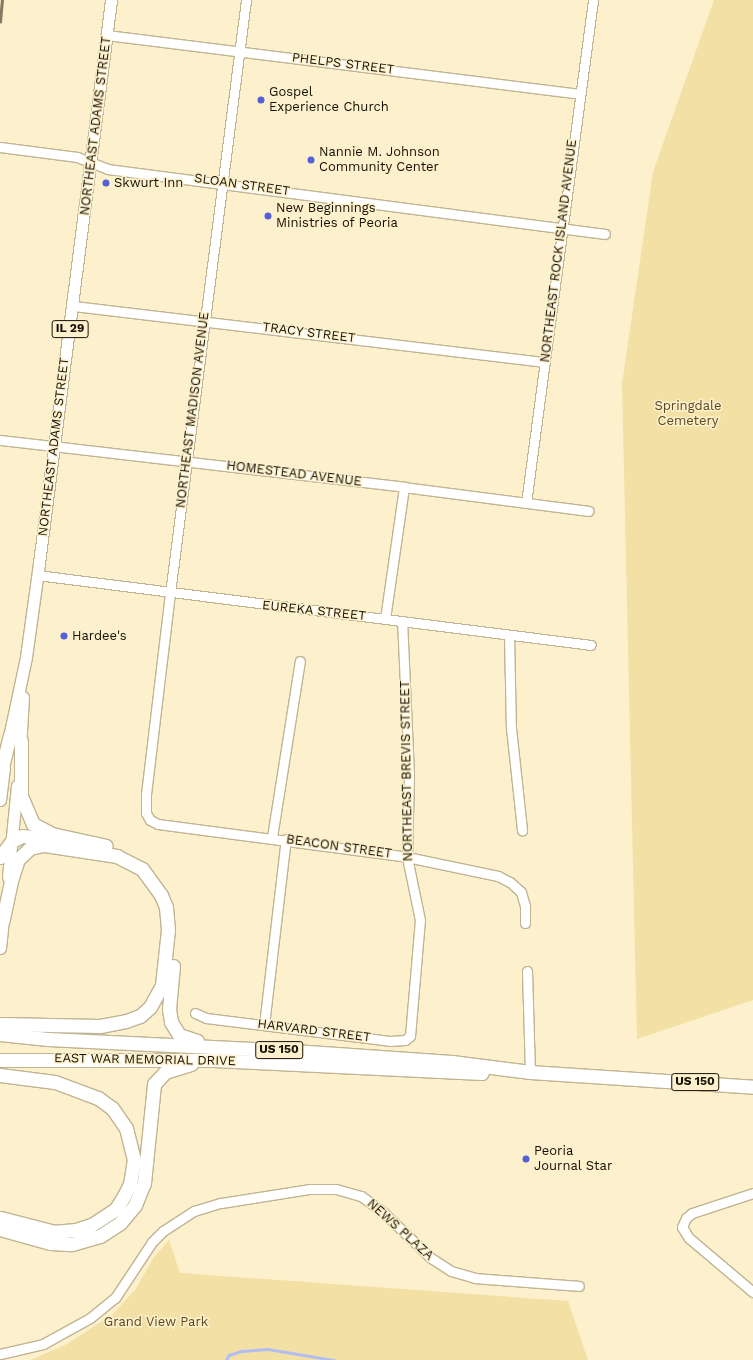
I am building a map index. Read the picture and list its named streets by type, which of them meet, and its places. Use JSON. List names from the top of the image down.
{
  "streets": {
    "highway": ["US 150", "EAST WAR MEMORIAL DRIVE"],
    "main road": ["NORTHEAST ADAMS STREET", "IL 29"],
    "street": [
      "PHELPS STREET",
      "SLOAN STREET",
      "NORTHEAST ROCK ISLAND AVENUE",
      "TRACY STREET",
      "NORTHEAST MADISON AVENUE",
      "HOMESTEAD AVENUE",
      "EUREKA STREET",
      "NORTHEAST BREVIS STREET",
      "BEACON STREET",
      "HARVARD STREET",
      "NEWS PLAZA"
    ]
  },
  "crossings": [
    ["PHELPS STREET", "NORTHEAST ADAMS STREET"],
    ["PHELPS STREET", "NORTHEAST ROCK ISLAND AVENUE"],
    ["PHELPS STREET", "NORTHEAST MADISON AVENUE"],
    ["NORTHEAST ADAMS STREET", "SLOAN STREET"],
    ["NORTHEAST ADAMS STREET", "TRACY STREET"],
    ["NORTHEAST ADAMS STREET", "HOMESTEAD AVENUE"],
    ["NORTHEAST ADAMS STREET", "EUREKA STREET"],
    ["SLOAN STREET", "NORTHEAST ROCK ISLAND AVENUE"],
    ["SLOAN STREET", "NORTHEAST MADISON AVENUE"],
    ["NORTHEAST ROCK ISLAND AVENUE", "TRACY STREET"],
    ["NORTHEAST ROCK ISLAND AVENUE", "HOMESTEAD AVENUE"],
    ["TRACY STREET", "NORTHEAST MADISON AVENUE"],
    ["NORTHEAST MADISON AVENUE", "HOMESTEAD AVENUE"],
    ["NORTHEAST MADISON AVENUE", "EUREKA STREET"],
    ["NORTHEAST MADISON AVENUE", "BEACON STREET"],
    ["EUREKA STREET", "NORTHEAST BREVIS STREET"],
    ["NORTHEAST BREVIS STREET", "BEACON STREET"],
    ["NORTHEAST BREVIS STREET", "HARVARD STREET"],
    ["US 150", "EAST WAR MEMORIAL DRIVE"]
  ],
  "parks": ["Springdale Cemetery", "Grand View Park"],
  "places": [
    "Gospel Experience Church",
    "Nannie M. Johnson Community Center",
    "Skwurt Inn",
    "New Beginnings Ministries of Peoria",
    "Hardee's",
    "Peoria Journal Star"
  ]
}
